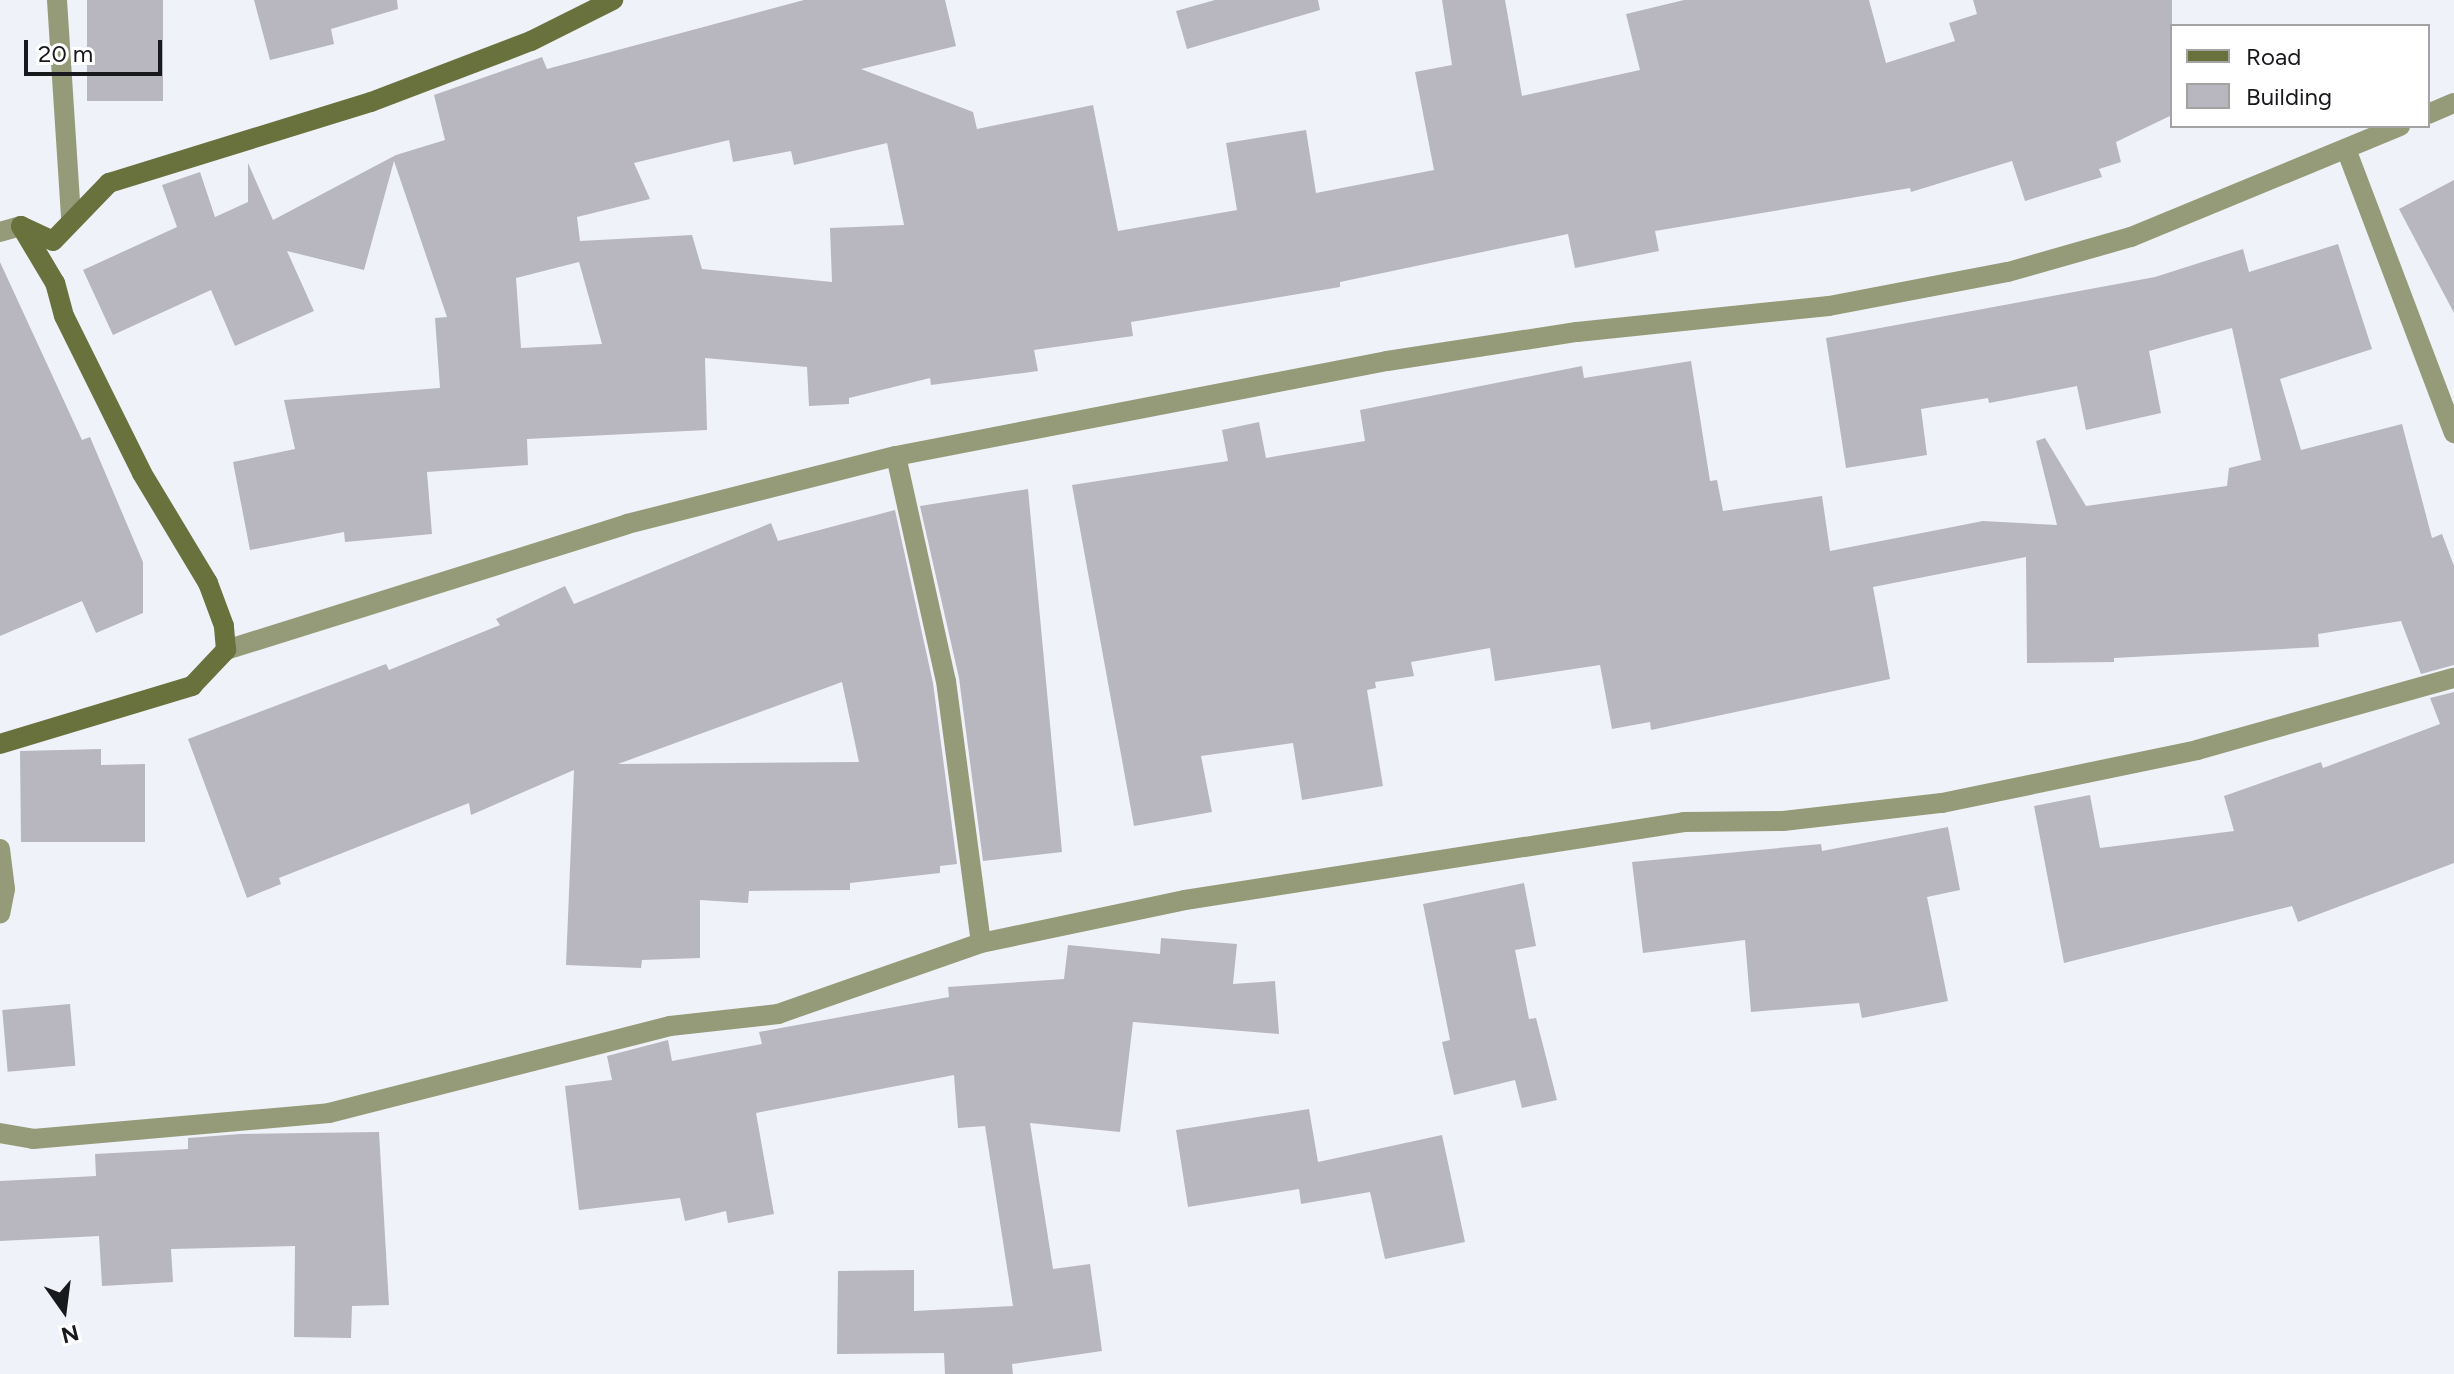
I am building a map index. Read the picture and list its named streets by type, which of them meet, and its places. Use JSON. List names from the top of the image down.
{
  "legend": ["Road", "Building"],
  "scale_bar": "20 m",
  "north": "bottom"
}
